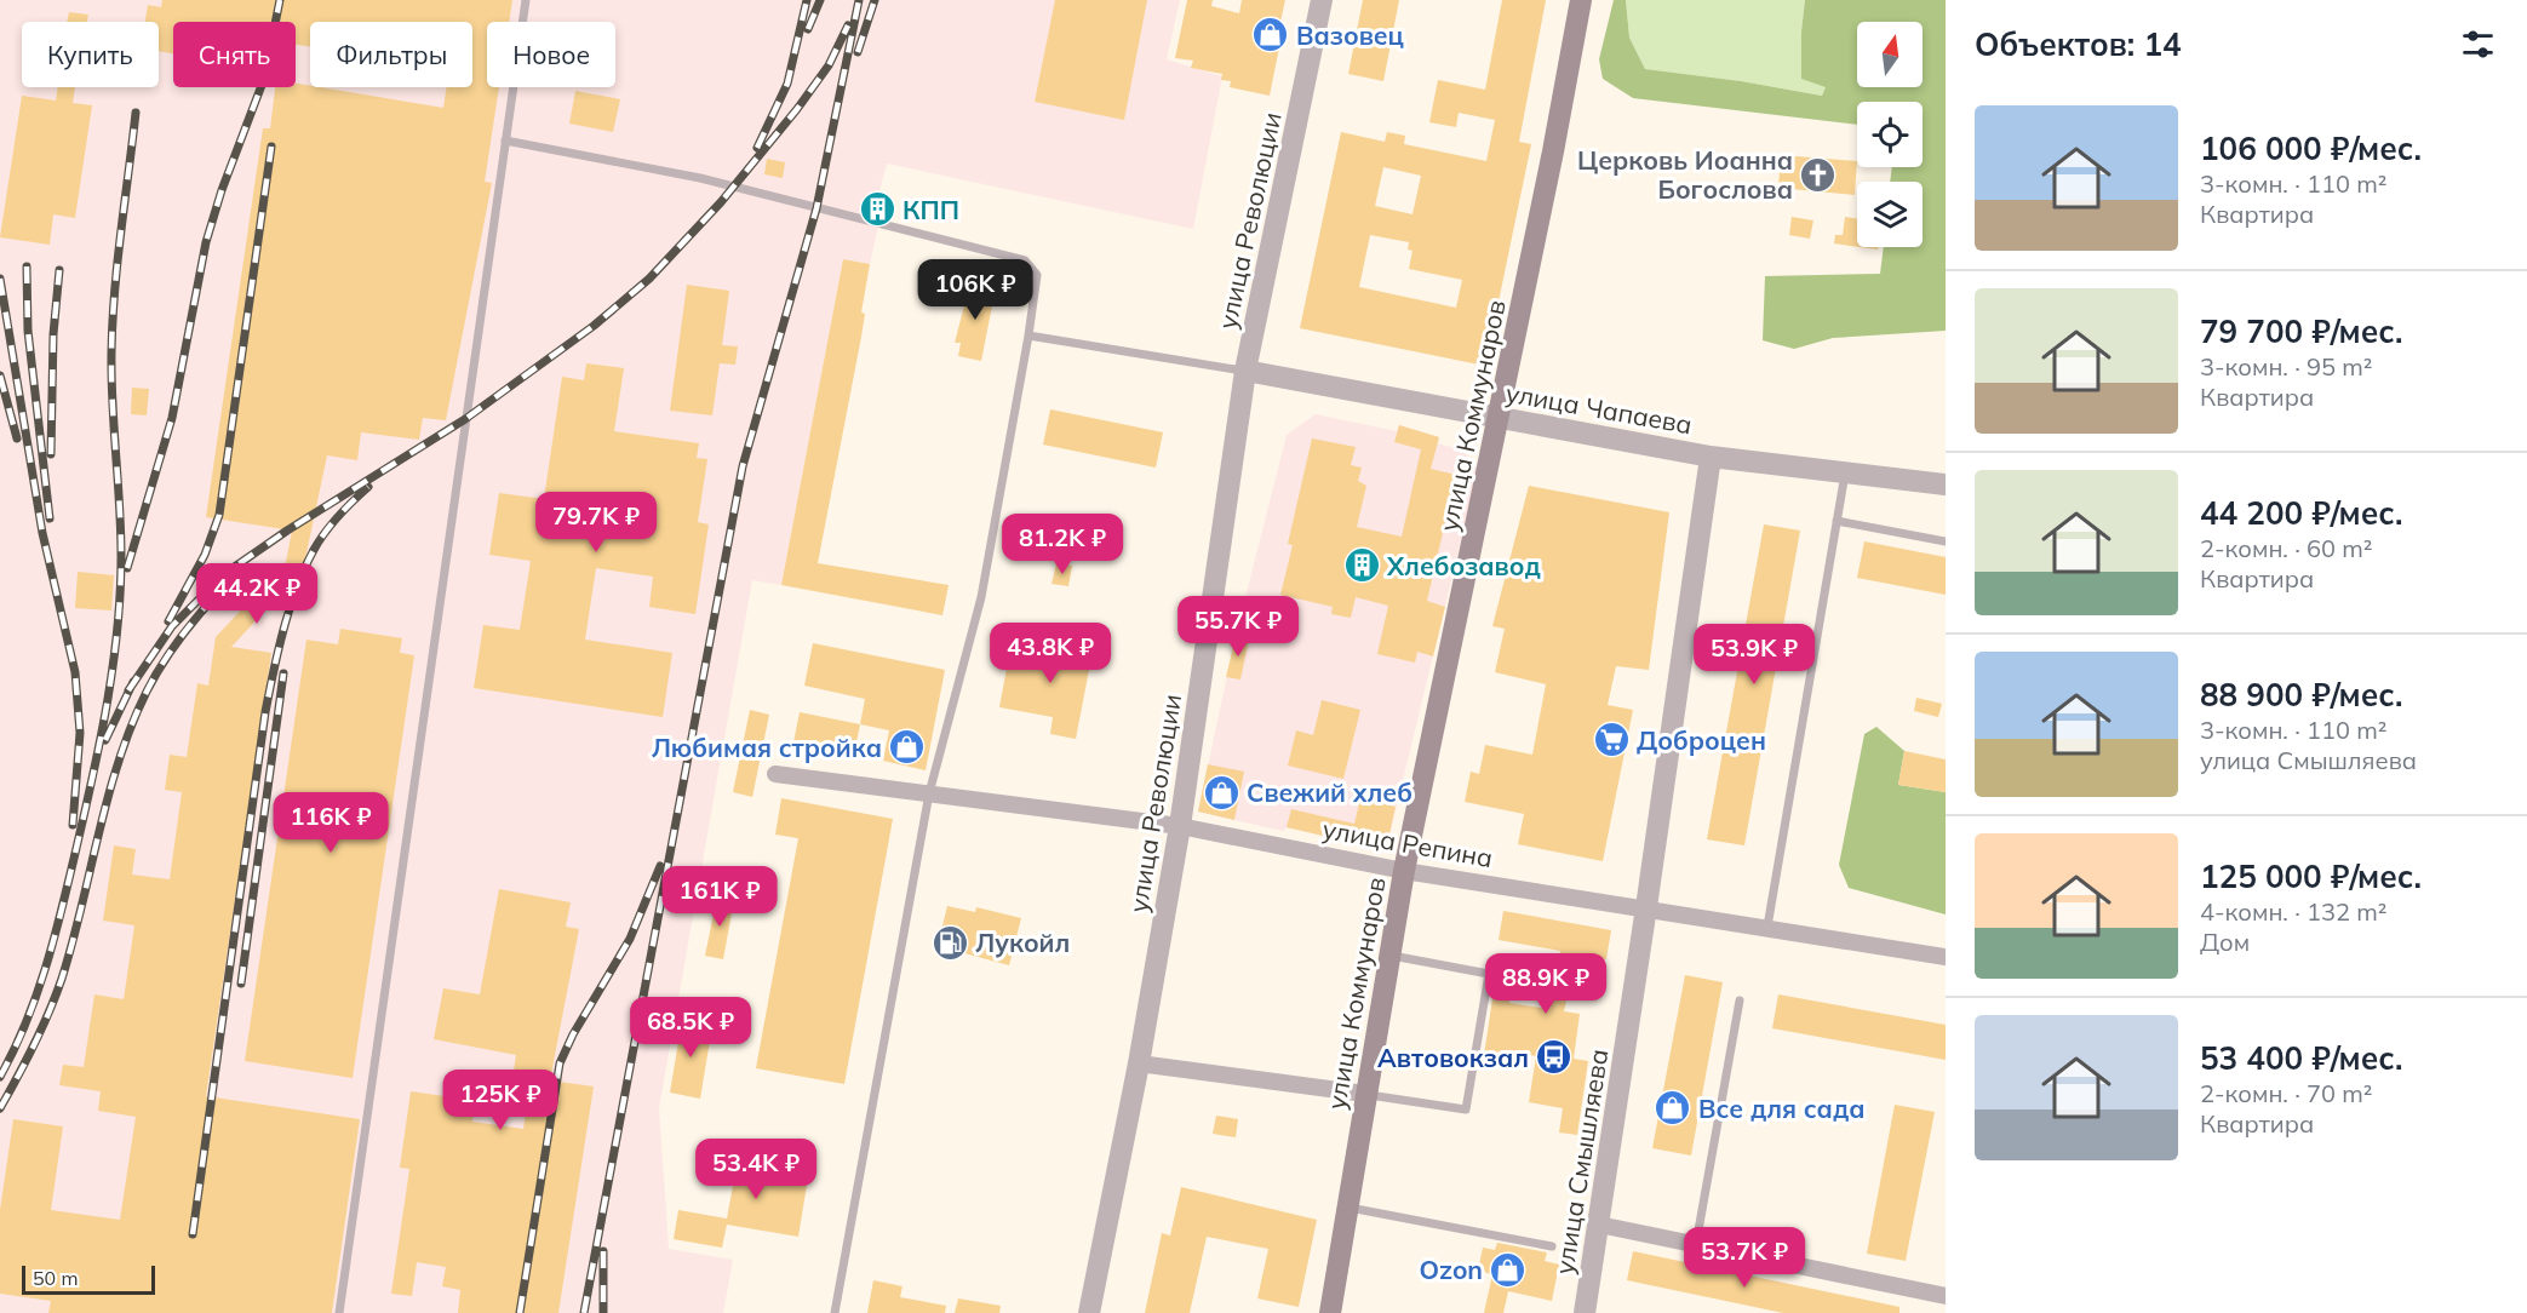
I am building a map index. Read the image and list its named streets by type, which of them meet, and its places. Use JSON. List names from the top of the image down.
{
  "streets": {
    "main road": ["улица Коммунаров"],
    "street": [
      "улица Революции",
      "улица Чапаева",
      "улица Репина",
      "улица Смышляева"
    ]
  },
  "crossings": [
    ["улица Революции", "улица Чапаева"],
    ["улица Революции", "улица Репина"],
    ["улица Чапаева", "улица Коммунаров"],
    ["улица Чапаева", "улица Смышляева"],
    ["улица Коммунаров", "улица Репина"],
    ["улица Репина", "улица Смышляева"]
  ],
  "places": {
    "shop": [
      "Вазовец",
      "Любимая стройка",
      "Свежий хлеб",
      "Все для сада",
      "Ozon"
    ],
    "church": ["Церковь Иоанна Богослова"],
    "building": ["КПП", "Хлебозавод"],
    "supermarket": ["Доброцен"],
    "fuel station": ["Лукойл"],
    "bus stop": ["Автовокзал"]
  },
  "scale_bar": "50 m",
  "north": "top",
  "page": {
    "heading": "Объектов: 14",
    "chip": [
      "Купить",
      "Снять",
      "Фильтры",
      "Новое"
    ],
    "list": [
      {
        "name": "106 000 ₽/мес.",
        "note": "3-комн. · 110 m² · Квартира"
      },
      {
        "name": "79 700 ₽/мес.",
        "note": "3-комн. · 95 m² · Квартира"
      },
      {
        "name": "44 200 ₽/мес.",
        "note": "2-комн. · 60 m² · Квартира"
      },
      {
        "name": "88 900 ₽/мес.",
        "note": "3-комн. · 110 m² · улица Смышляева"
      },
      {
        "name": "125 000 ₽/мес.",
        "note": "4-комн. · 132 m² · Дом"
      },
      {
        "name": "53 400 ₽/мес.",
        "note": "2-комн. · 70 m² · Квартира"
      }
    ],
    "price": [
      "106K ₽",
      "79.7K ₽",
      "81.2K ₽",
      "44.2K ₽",
      "55.7K ₽",
      "43.8K ₽",
      "53.9K ₽",
      "116K ₽",
      "161K ₽",
      "88.9K ₽",
      "68.5K ₽",
      "125K ₽",
      "53.4K ₽",
      "53.7K ₽"
    ],
    "scale": "50 m"
  }
}
